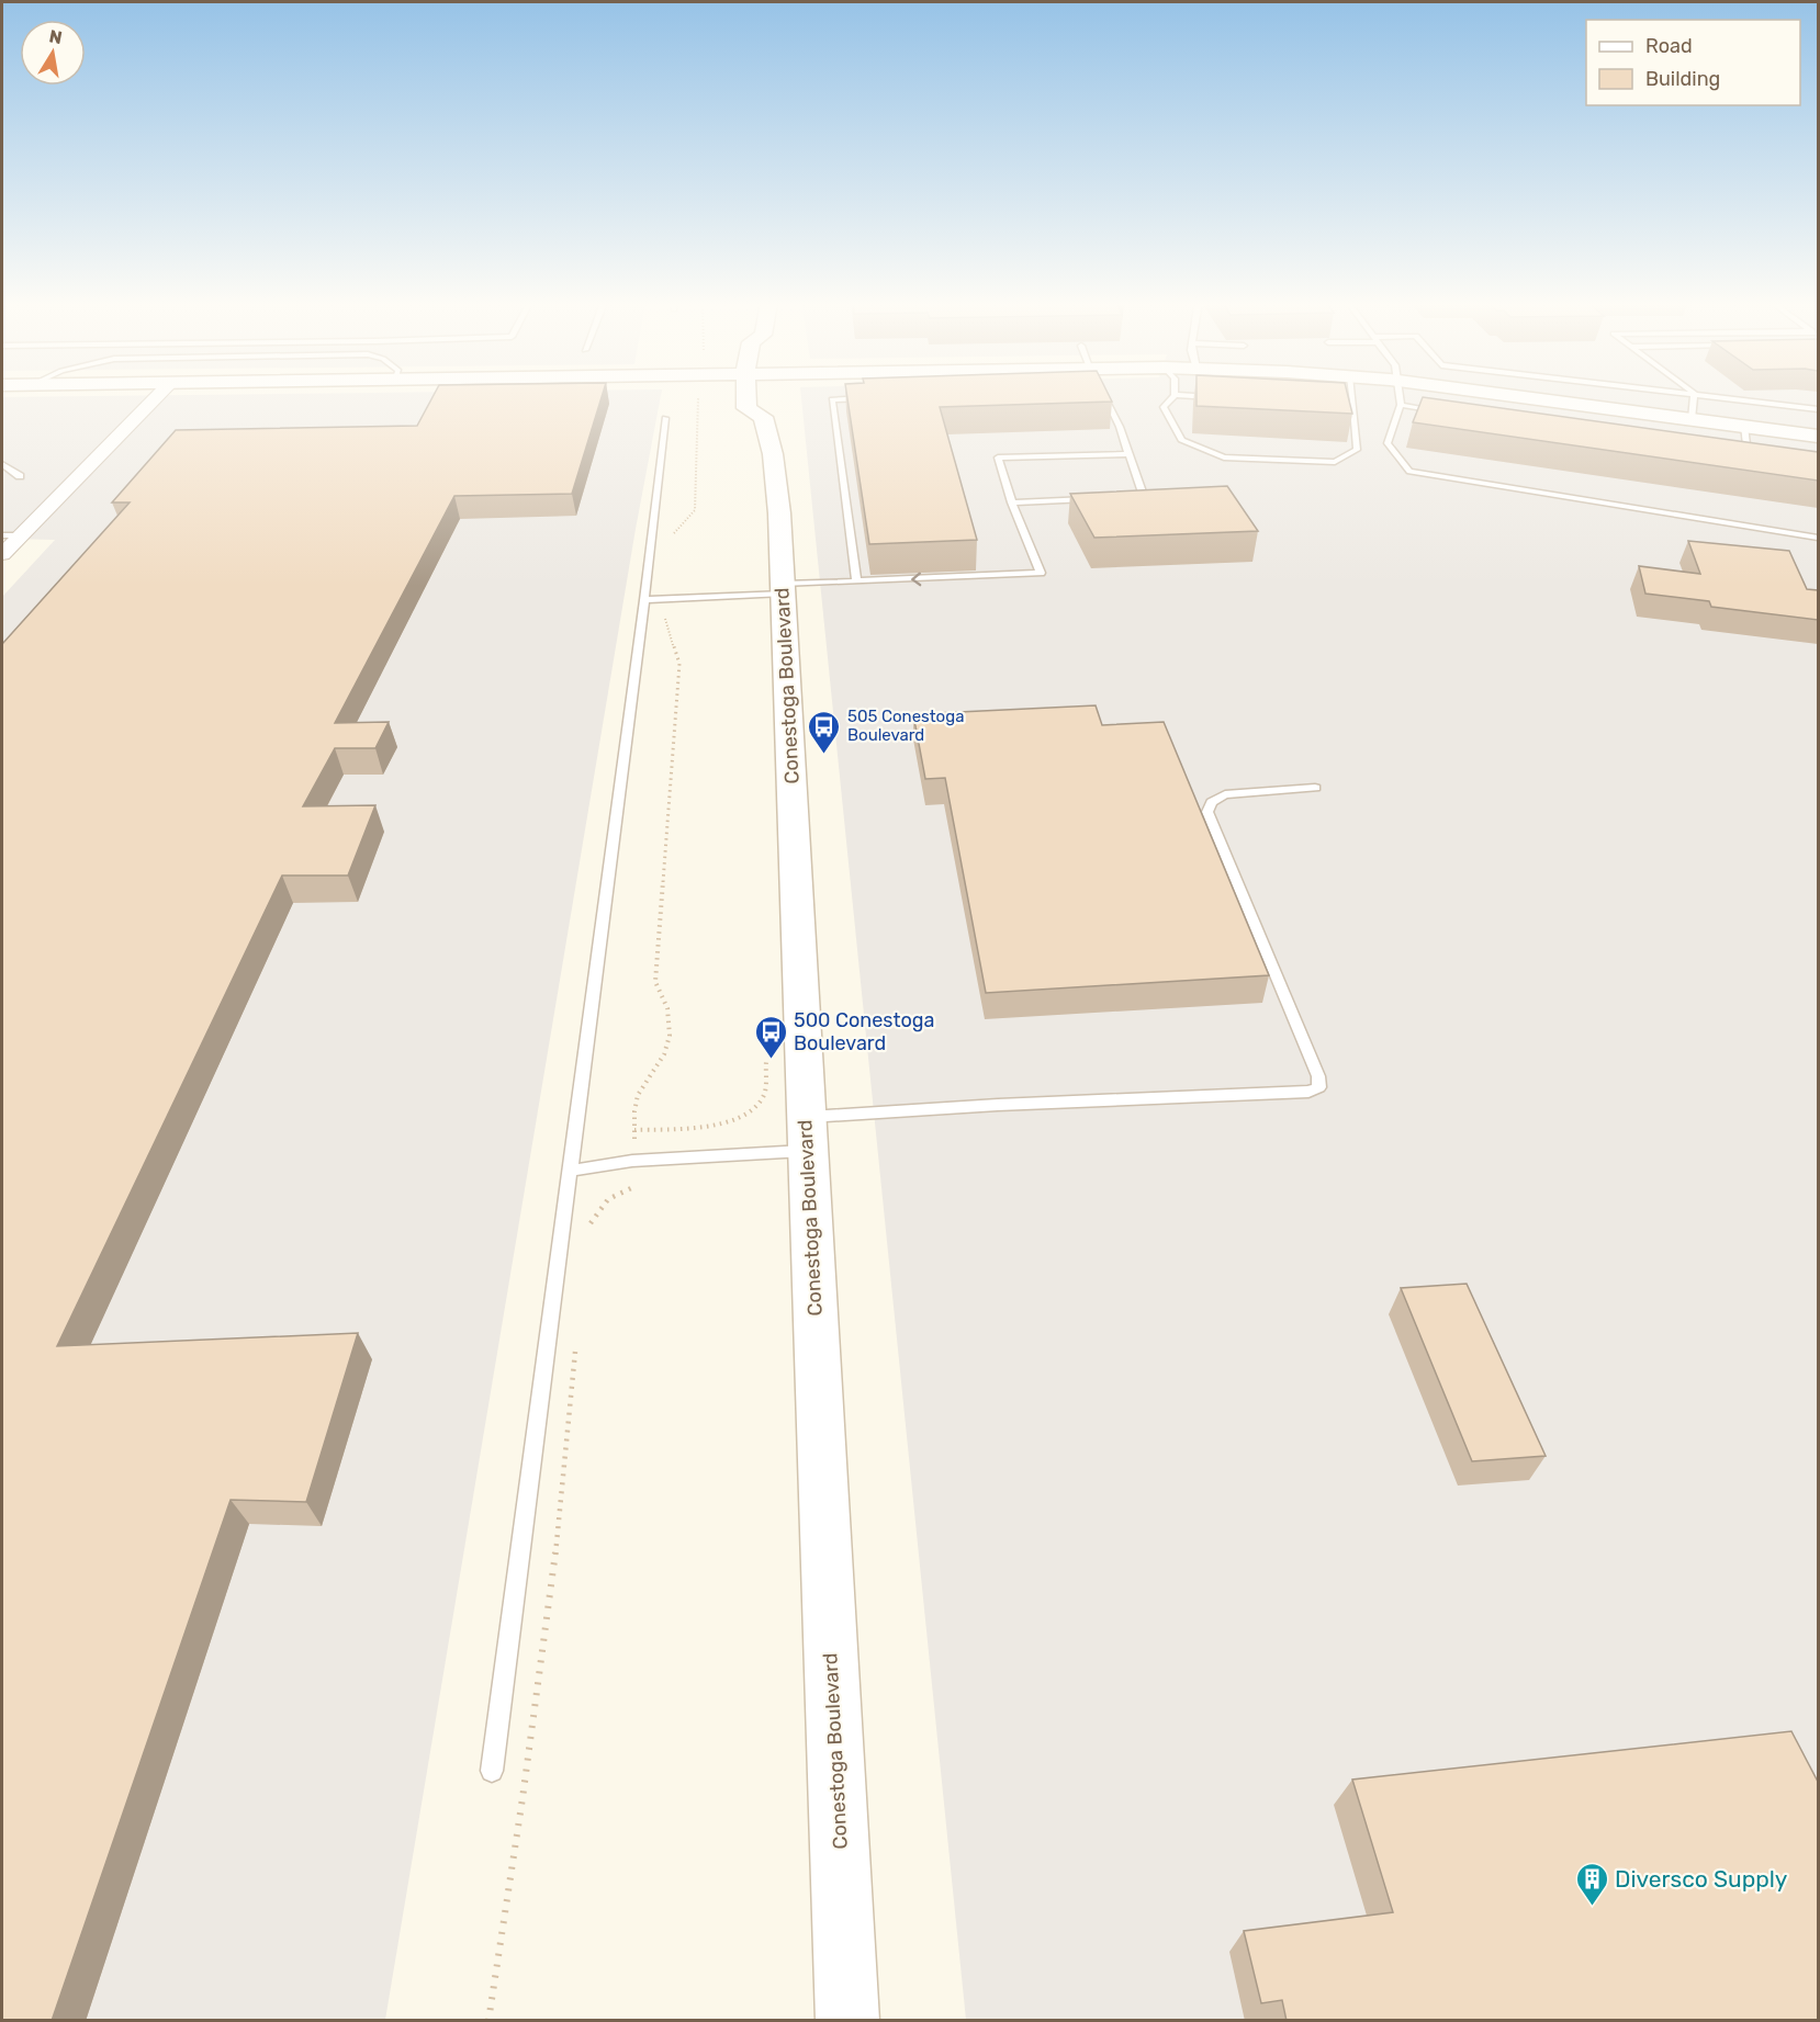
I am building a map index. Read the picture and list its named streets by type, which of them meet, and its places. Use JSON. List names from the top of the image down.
{
  "streets": {
    "street": ["Conestoga Boulevard"]
  },
  "places": {
    "bus stop": ["505 Conestoga Boulevard", "500 Conestoga Boulevard"],
    "building": ["Diversco Supply"]
  },
  "legend": ["Road", "Building"],
  "north": "top"
}
